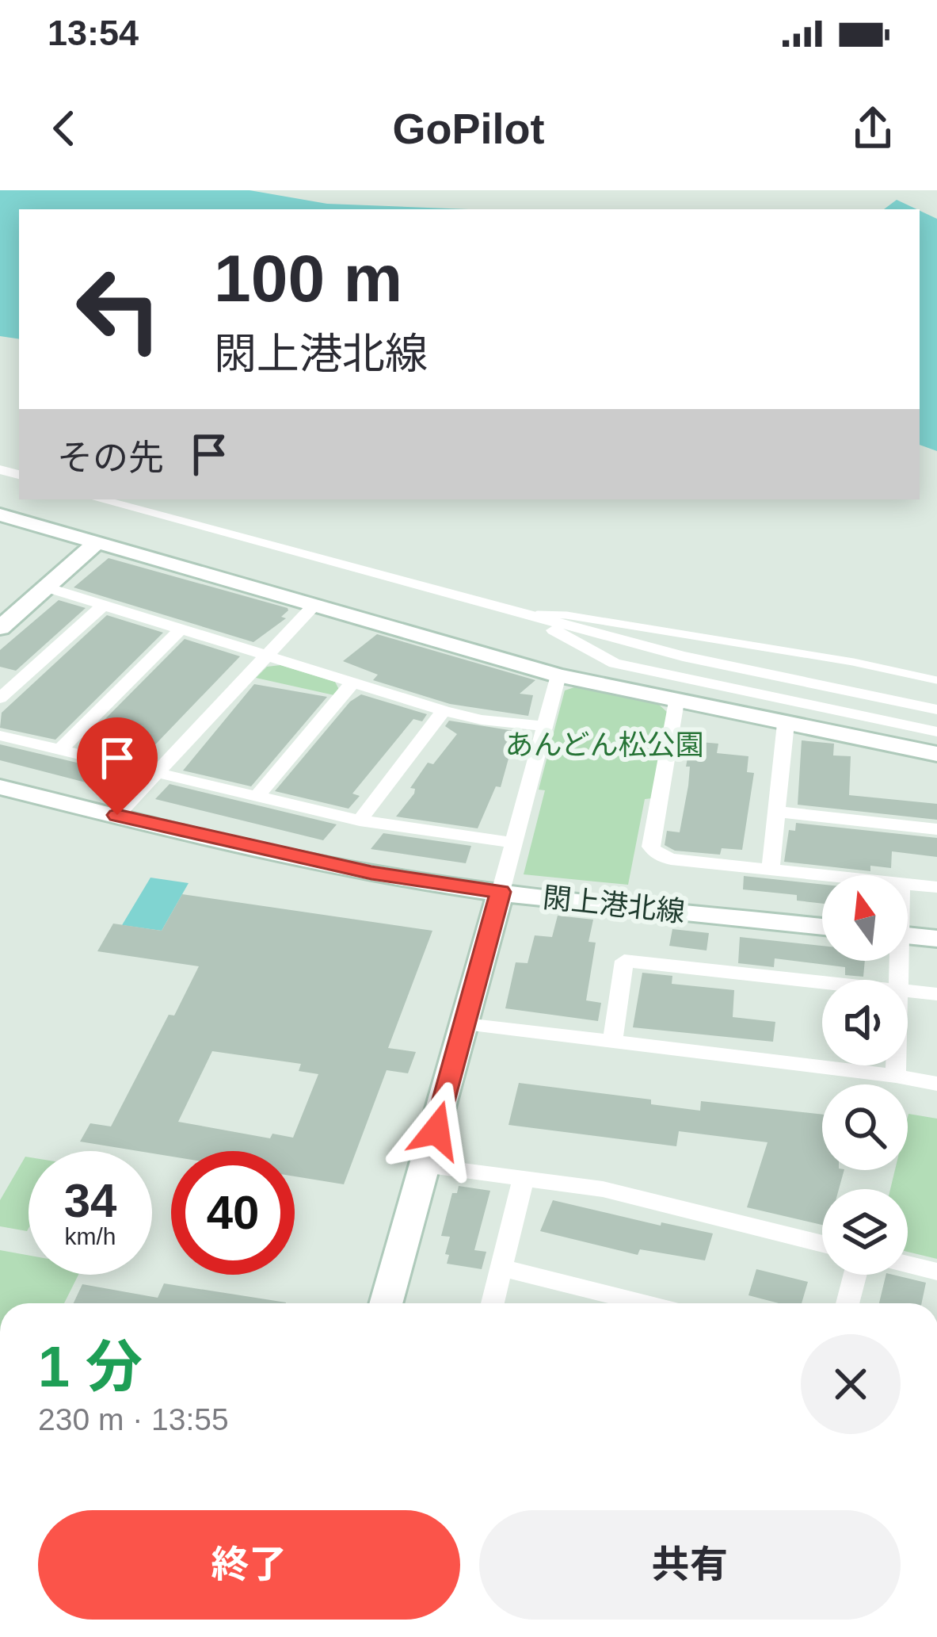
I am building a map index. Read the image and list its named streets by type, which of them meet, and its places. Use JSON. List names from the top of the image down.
{
  "streets": {
    "street": ["閖上港北線"]
  },
  "parks": ["あんどん松公園"],
  "north": "top",
  "page": {
    "status": "13:54",
    "header": "GoPilot",
    "turn": ["100 m", "閖上港北線"],
    "then": "その先",
    "speed": "34 km/h",
    "limit": "40",
    "heading": ["1 分", "230 m · 13:55"],
    "buttons": ["終了", "共有"]
  }
}
